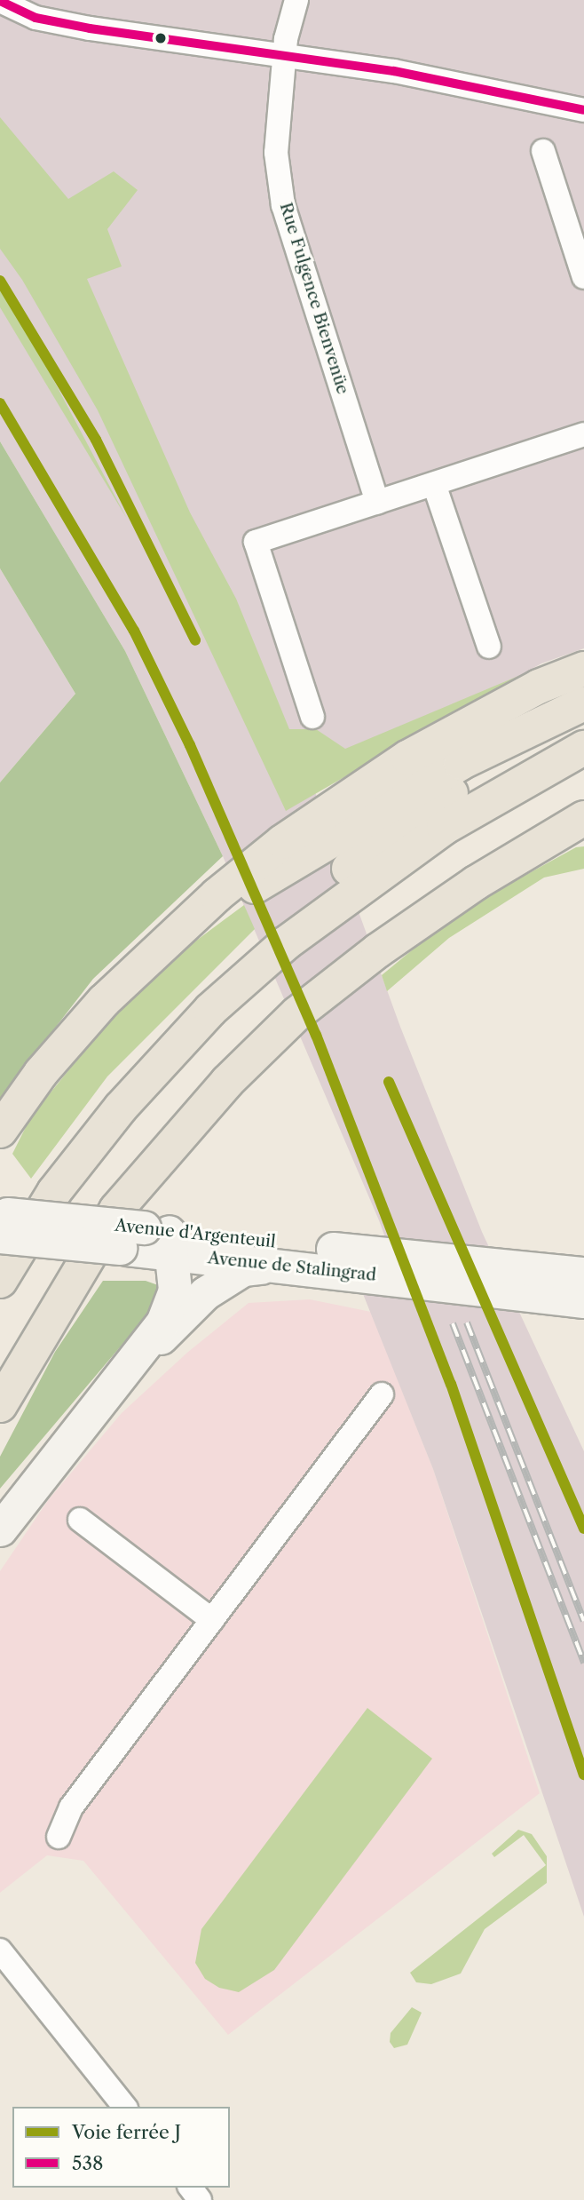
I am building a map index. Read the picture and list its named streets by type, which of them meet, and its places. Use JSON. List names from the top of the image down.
{
  "streets": {
    "main road": ["Avenue d'Argenteuil", "Avenue de Stalingrad"],
    "street": ["Rue Fulgence Bienvenüe"]
  },
  "crossings": [
    ["Avenue d'Argenteuil", "Avenue de Stalingrad"]
  ],
  "lines": ["transit line 538", "rail line J"],
  "legend": ["Voie ferrée J", "538"]
}
